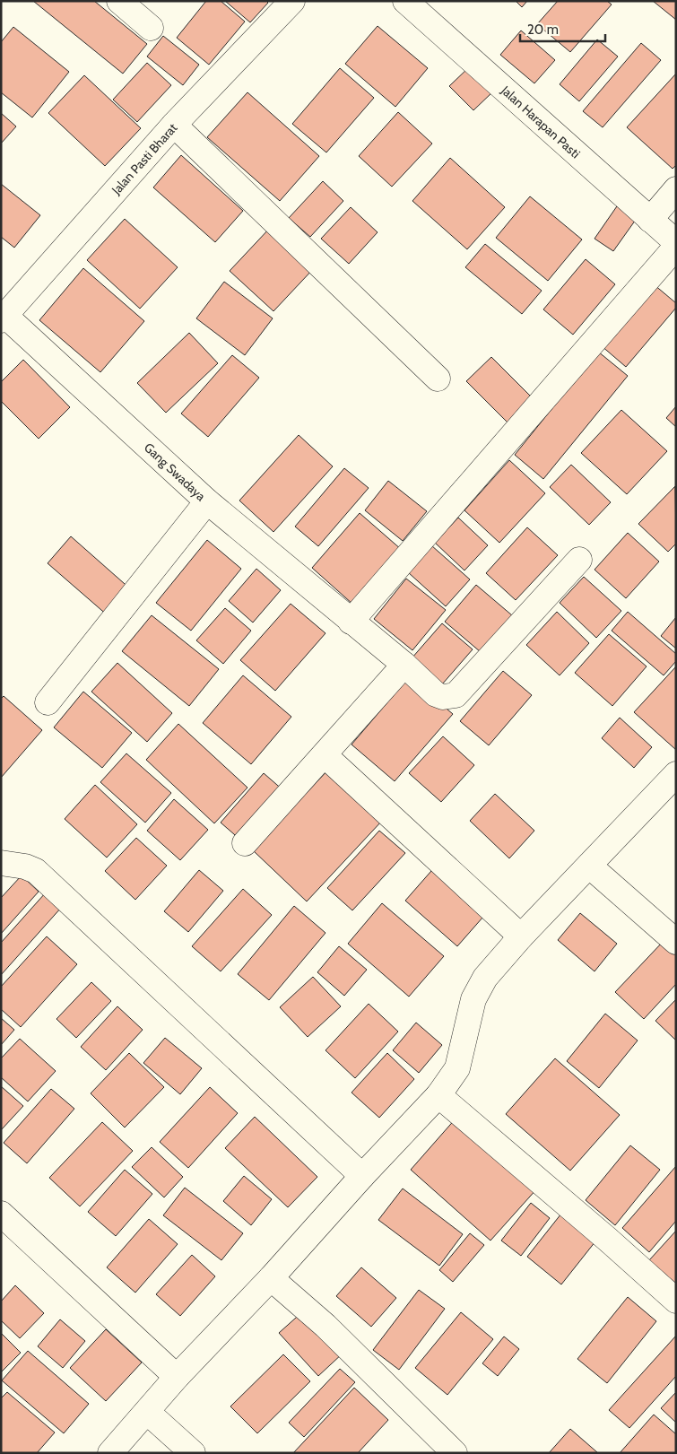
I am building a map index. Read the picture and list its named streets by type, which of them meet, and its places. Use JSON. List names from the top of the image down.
{
  "streets": {
    "street": ["Jalan Harapan Pasti", "Jalan Pasti Bharat", "Gang Swadaya"]
  },
  "crossings": [
    ["Jalan Pasti Bharat", "Gang Swadaya"]
  ],
  "scale_bar": "20 m"
}
